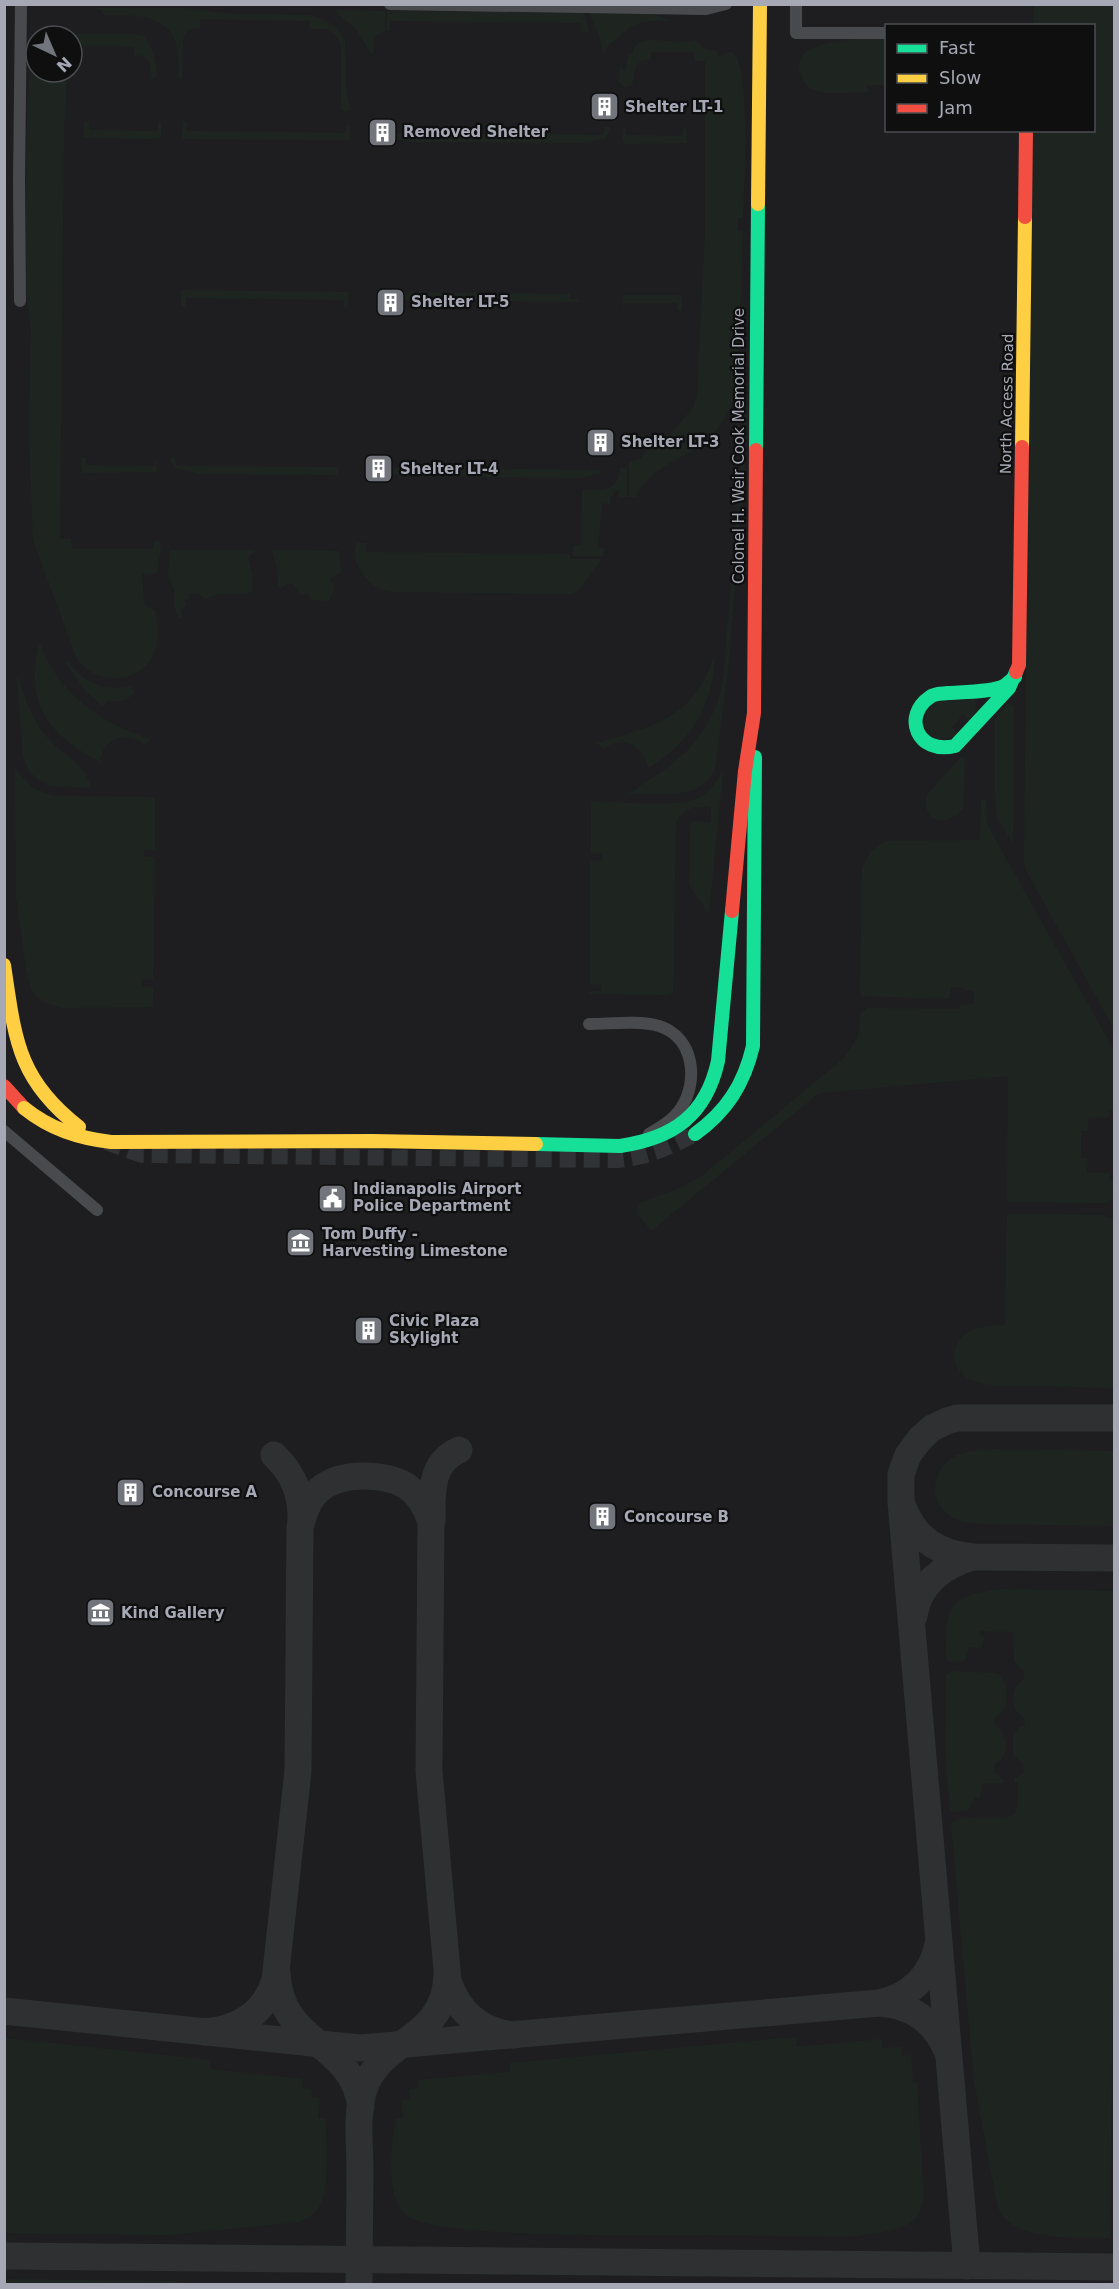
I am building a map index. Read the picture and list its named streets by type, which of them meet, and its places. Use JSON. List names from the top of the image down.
{
  "streets": {
    "street": ["North Access Road", "Colonel H. Weir Cook Memorial Drive"]
  },
  "places": {
    "building": [
      "Shelter LT-1",
      "Removed Shelter",
      "Shelter LT-5",
      "Shelter LT-3",
      "Shelter LT-4",
      "Civic Plaza Skylight",
      "Concourse A",
      "Concourse B"
    ],
    "public building": ["Indianapolis Airport Police Department"],
    "museum": ["Tom Duffy - Harvesting Limestone", "Kind Gallery"]
  },
  "legend": ["Fast", "Slow", "Jam"],
  "north": "bottom right"
}
